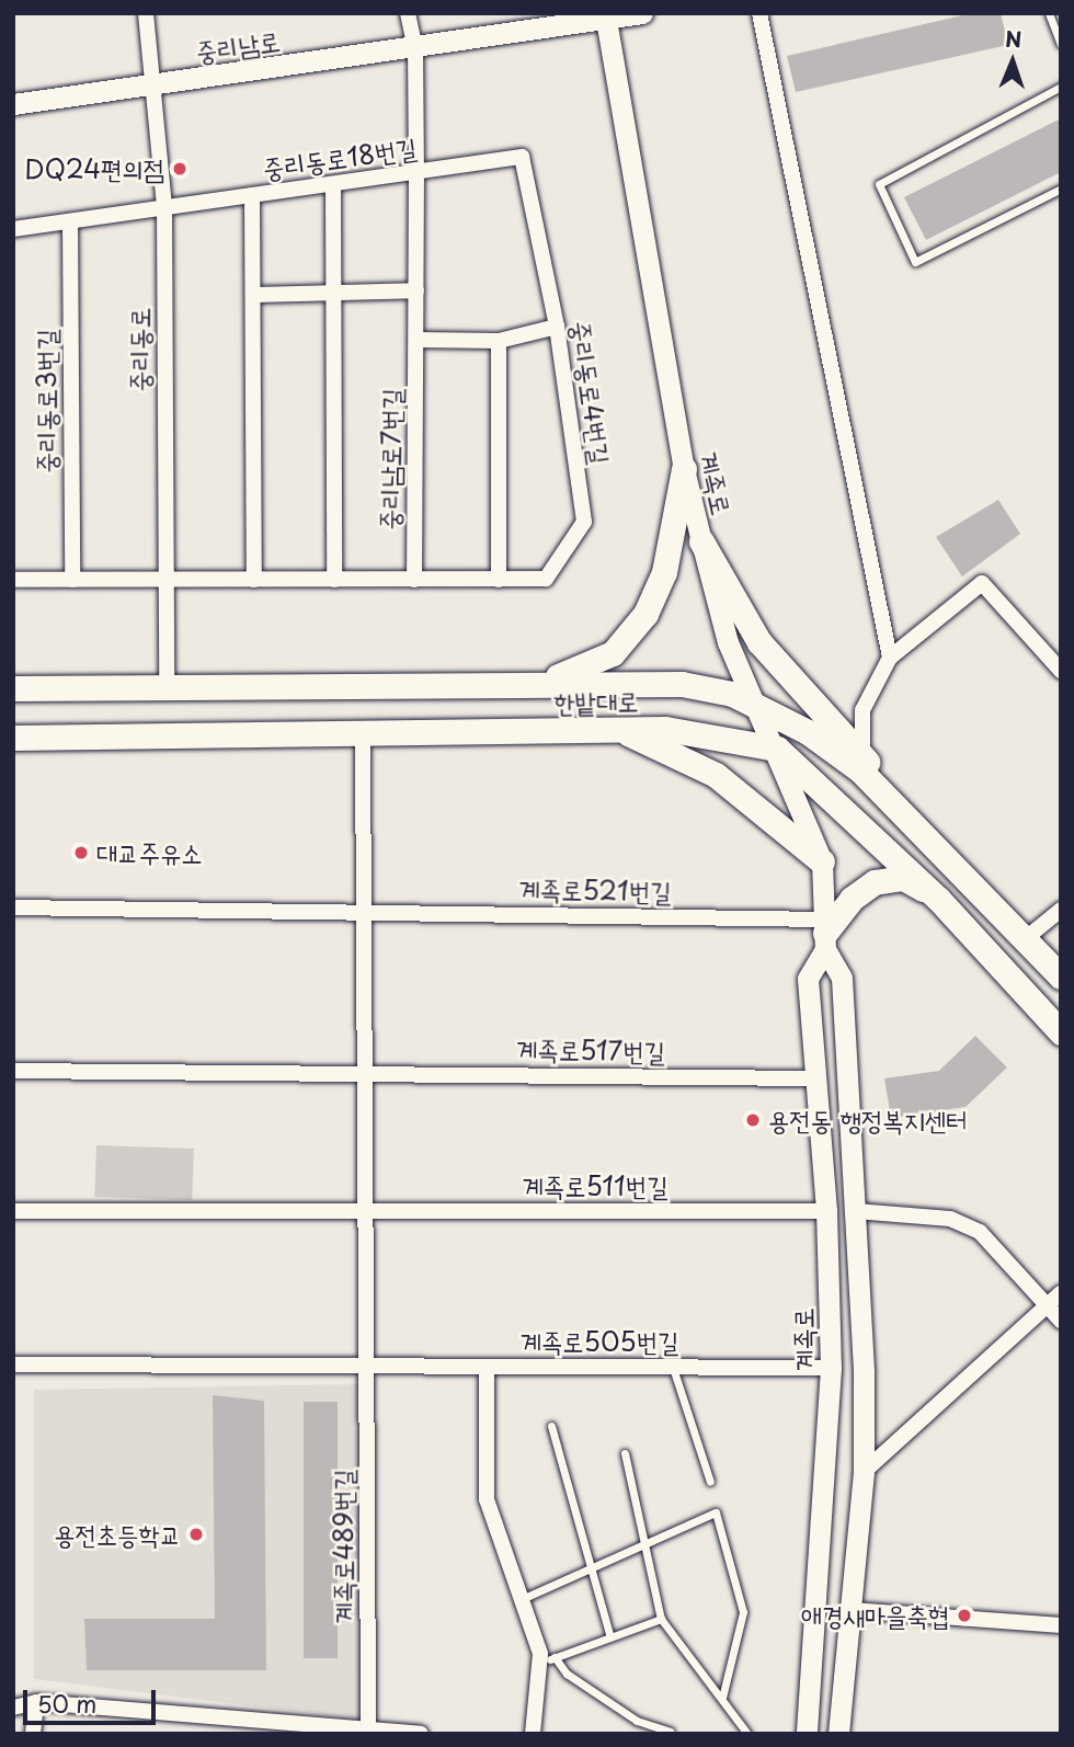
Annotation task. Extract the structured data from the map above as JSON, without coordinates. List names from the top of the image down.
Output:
{
  "streets": {
    "main road": ["중리남로", "계족로", "한밭대로"],
    "street": [
      "중리동로18번길",
      "중리동로",
      "중리동로4번길",
      "중리동로3번길",
      "중리남로7번길",
      "계족로521번길",
      "계족로517번길",
      "계족로511번길",
      "계족로505번길",
      "계족로489번길"
    ]
  },
  "crossings": [
    ["중리남로", "중리동로"],
    ["중리남로", "중리남로7번길"],
    ["중리남로", "계족로"],
    ["중리동로18번길", "중리동로"],
    ["중리동로18번길", "중리동로4번길"],
    ["중리동로18번길", "중리동로3번길"],
    ["중리동로18번길", "중리남로7번길"],
    ["중리동로", "중리동로4번길"],
    ["중리동로", "한밭대로"],
    ["중리동로4번길", "중리남로7번길"],
    ["계족로", "한밭대로"],
    ["계족로", "계족로521번길"],
    ["계족로", "계족로517번길"],
    ["계족로", "계족로511번길"],
    ["계족로", "계족로505번길"],
    ["계족로505번길", "계족로489번길"]
  ],
  "places": [
    "DQ24편의점",
    "대교주유소",
    "용전동 행정복지센터",
    "용전초등학교",
    "애경새마을축협"
  ],
  "scale_bar": "50 m",
  "north": "top"
}
